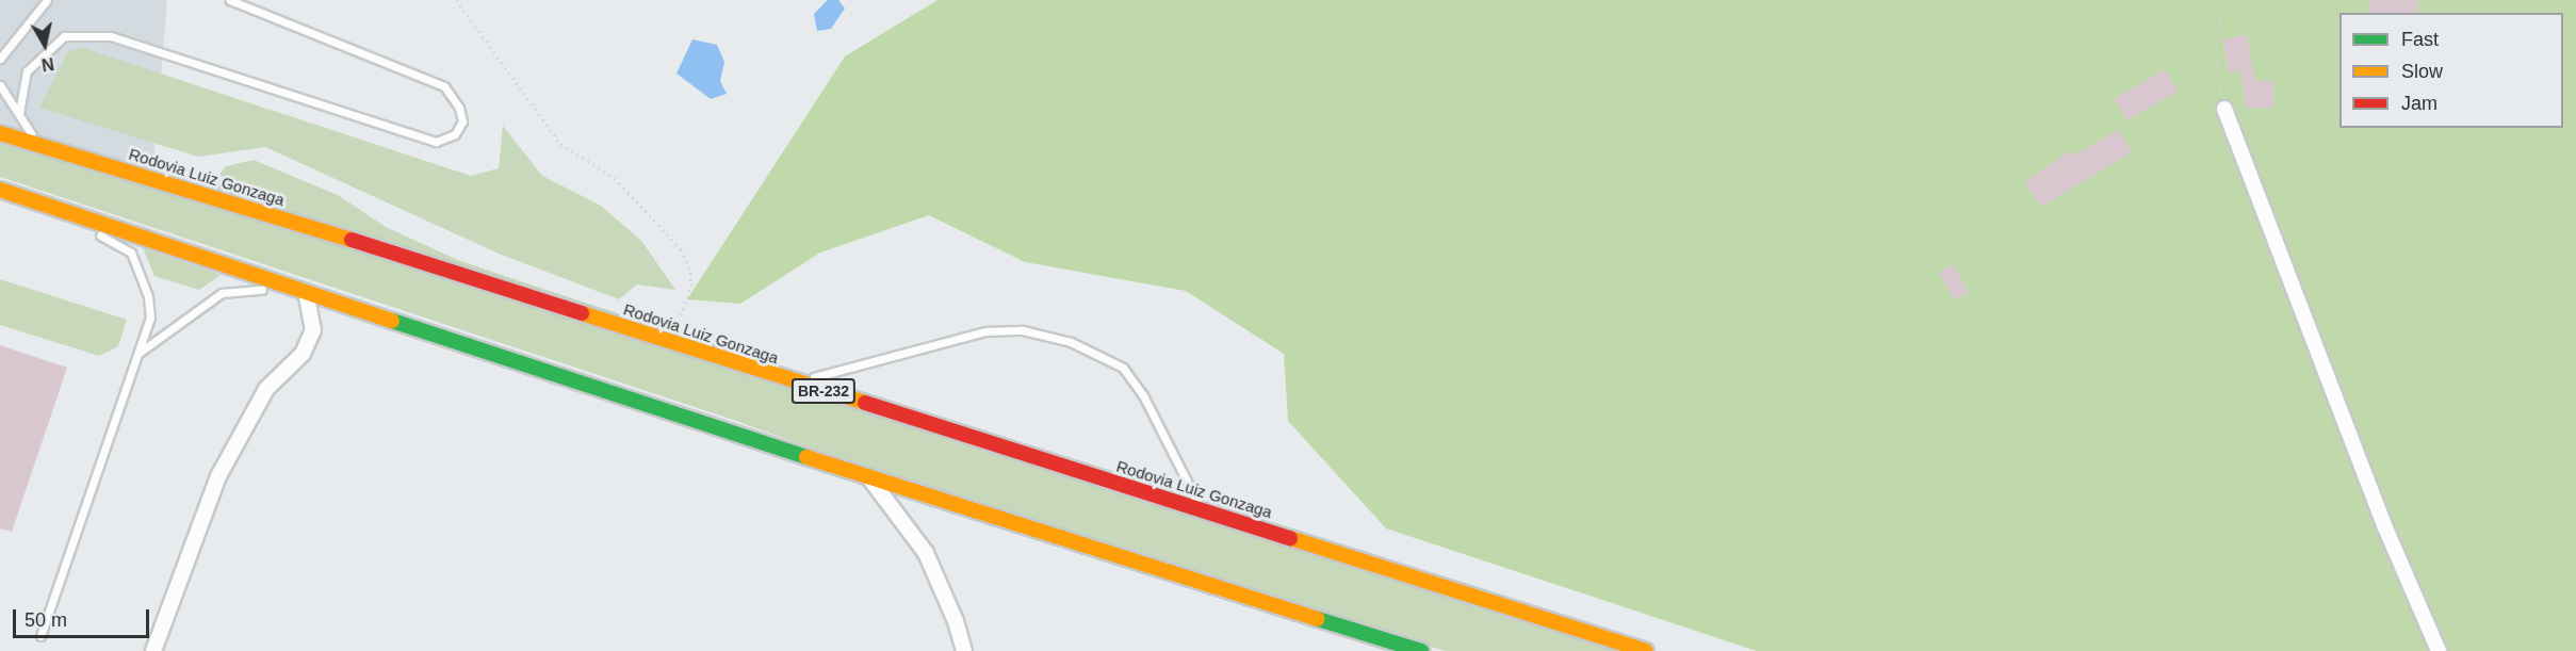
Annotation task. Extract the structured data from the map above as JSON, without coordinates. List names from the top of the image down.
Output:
{
  "streets": {
    "highway": ["Rodovia Luiz Gonzaga", "BR-232"]
  },
  "legend": ["Fast", "Slow", "Jam"],
  "scale_bar": "50 m",
  "north": "bottom"
}
